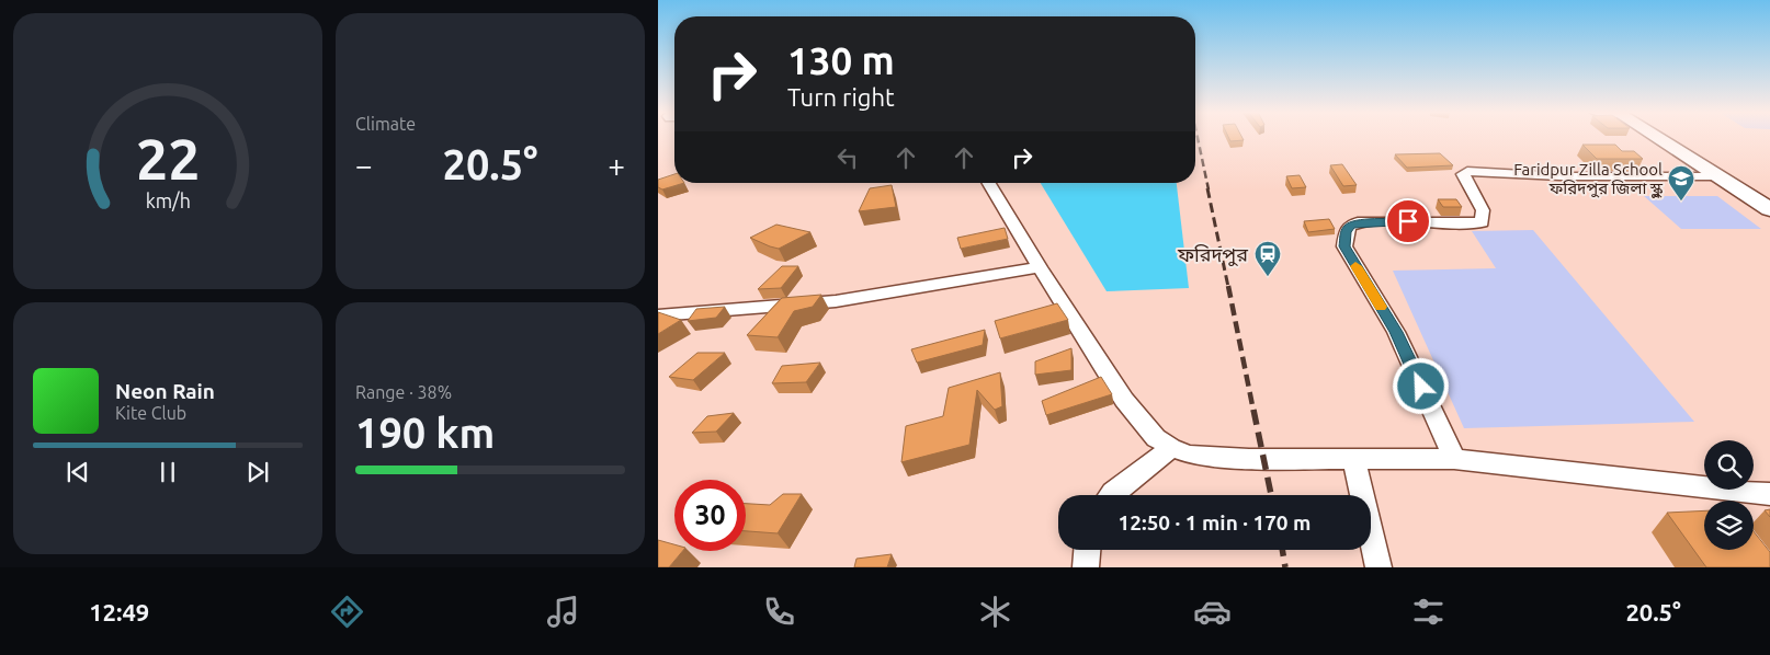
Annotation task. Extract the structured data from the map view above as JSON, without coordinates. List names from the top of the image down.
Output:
{
  "places": {
    "school or university": ["Faridpur Zilla School ফরিদপুর জিলা স্কুল"],
    "station": ["ফরিদপুর"]
  },
  "page": {
    "tile": [
      "Climate",
      ["Range · 38%", "190 km"]
    ],
    "turn": ["130 m", "Turn right"],
    "heat": ["−", "20.5°", "+"],
    "song": ["Neon Rain", "Kite Club"],
    "limit": "30",
    "trip": "12:50 · 1 min · 170 m",
    "tabs": ["12:49", "20.5°"],
    "gauge": ["22", "km/h"]
  }
}
